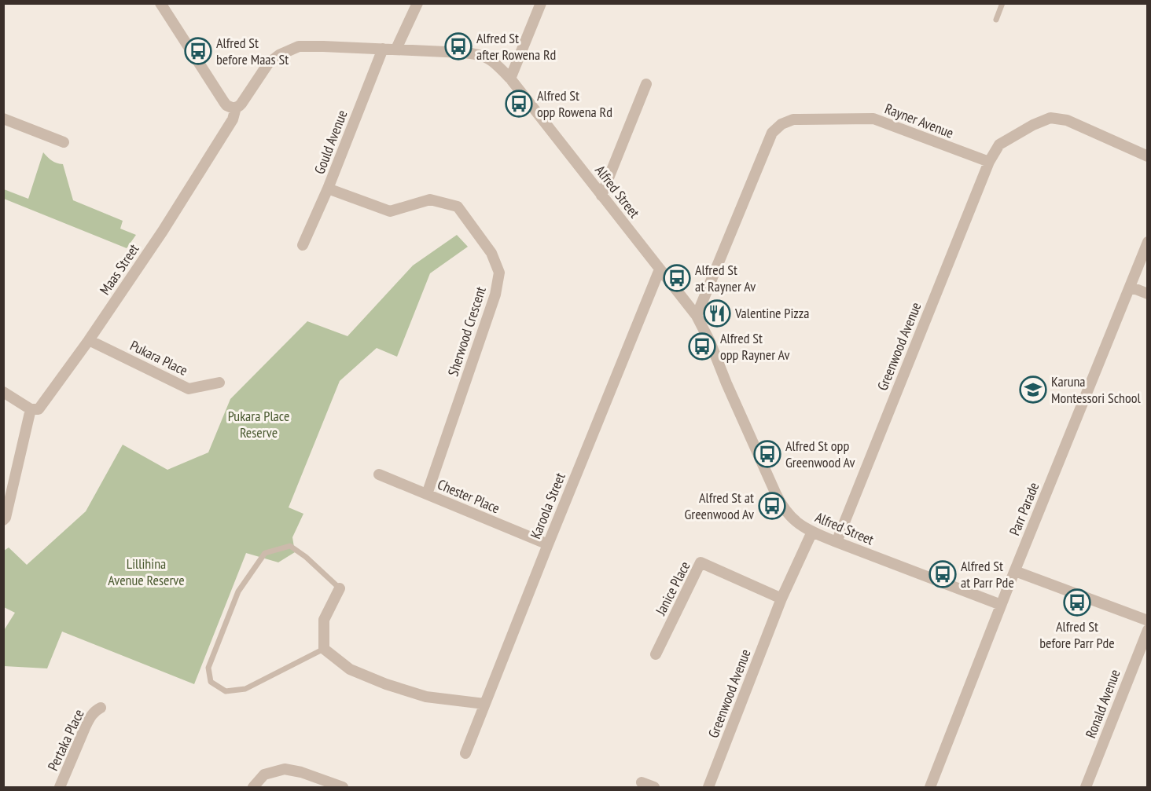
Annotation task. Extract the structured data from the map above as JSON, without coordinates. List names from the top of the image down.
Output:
{
  "streets": {
    "street": [
      "Rayner Avenue",
      "Gould Avenue",
      "Alfred Street",
      "Maas Street",
      "Sherwood Crescent",
      "Greenwood Avenue",
      "Pukara Place",
      "Chester Place",
      "Karoola Street",
      "Parr Parade",
      "Janice Place",
      "Ronald Avenue",
      "Pertaka Place"
    ]
  },
  "crossings": [
    ["Rayner Avenue", "Alfred Street"],
    ["Rayner Avenue", "Greenwood Avenue"],
    ["Gould Avenue", "Alfred Street"],
    ["Gould Avenue", "Sherwood Crescent"],
    ["Alfred Street", "Maas Street"],
    ["Alfred Street", "Greenwood Avenue"],
    ["Alfred Street", "Karoola Street"],
    ["Alfred Street", "Parr Parade"],
    ["Maas Street", "Pukara Place"],
    ["Sherwood Crescent", "Chester Place"],
    ["Greenwood Avenue", "Janice Place"],
    ["Chester Place", "Karoola Street"]
  ],
  "parks": ["Pukara Place Reserve", "Lillihina Avenue Reserve"],
  "places": {
    "bus stop": [
      "Alfred St after Rowena Rd",
      "Alfred St before Maas St",
      "Alfred St opp Rowena Rd",
      "Alfred St at Rayner Av",
      "Alfred St opp Rayner Av",
      "Alfred St opp Greenwood Av",
      "Alfred St at Greenwood Av",
      "Alfred St at Parr Pde",
      "Alfred St before Parr Pde"
    ],
    "restaurant": ["Valentine Pizza"],
    "school or university": ["Karuna Montessori School"]
  }
}
